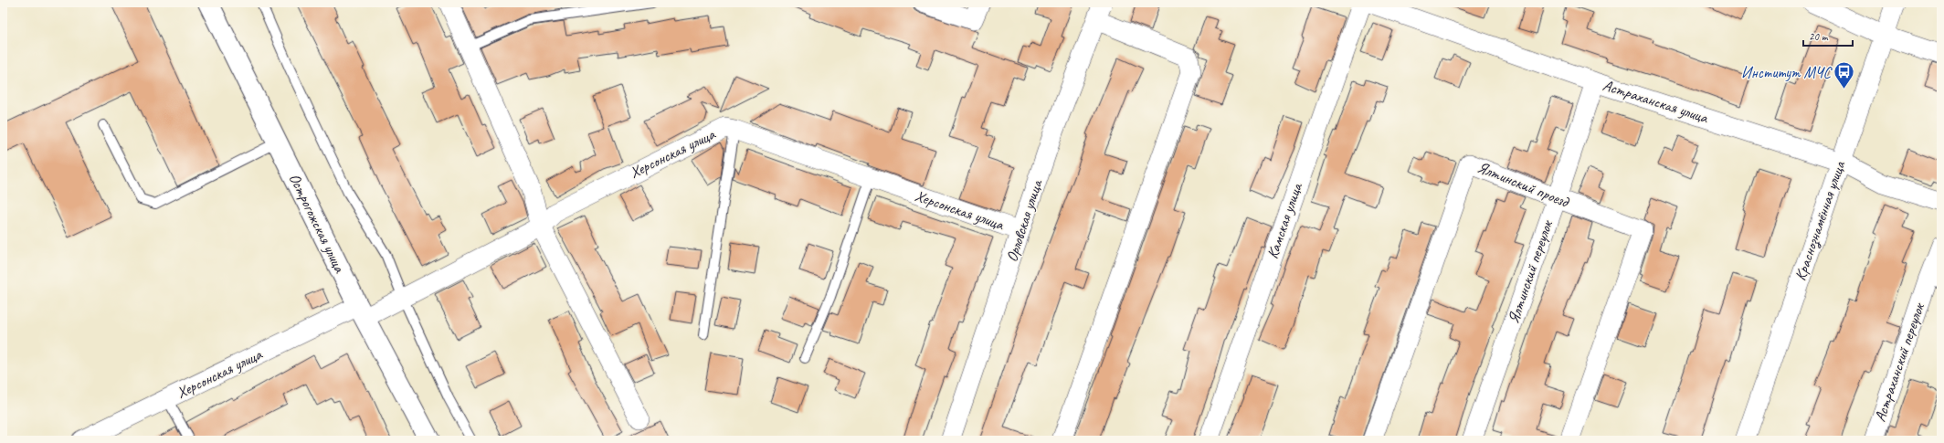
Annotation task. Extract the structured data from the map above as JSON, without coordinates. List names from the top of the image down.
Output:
{
  "streets": {
    "street": [
      "Астраханская улица",
      "Херсонская улица",
      "Ялтинский проезд",
      "Орловская улица",
      "Камская улица",
      "Краснознамённая улица",
      "Острогожская улица",
      "Ялтинский переулок",
      "Астраханский переулок"
    ]
  },
  "crossings": [
    ["Астраханская улица", "Краснознамённая улица"],
    ["Астраханская улица", "Ялтинский переулок"],
    ["Херсонская улица", "Орловская улица"],
    ["Херсонская улица", "Острогожская улица"],
    ["Ялтинский проезд", "Ялтинский переулок"]
  ],
  "places": {
    "bus stop": ["Институт МЧС"]
  },
  "scale_bar": "20 m"
}
